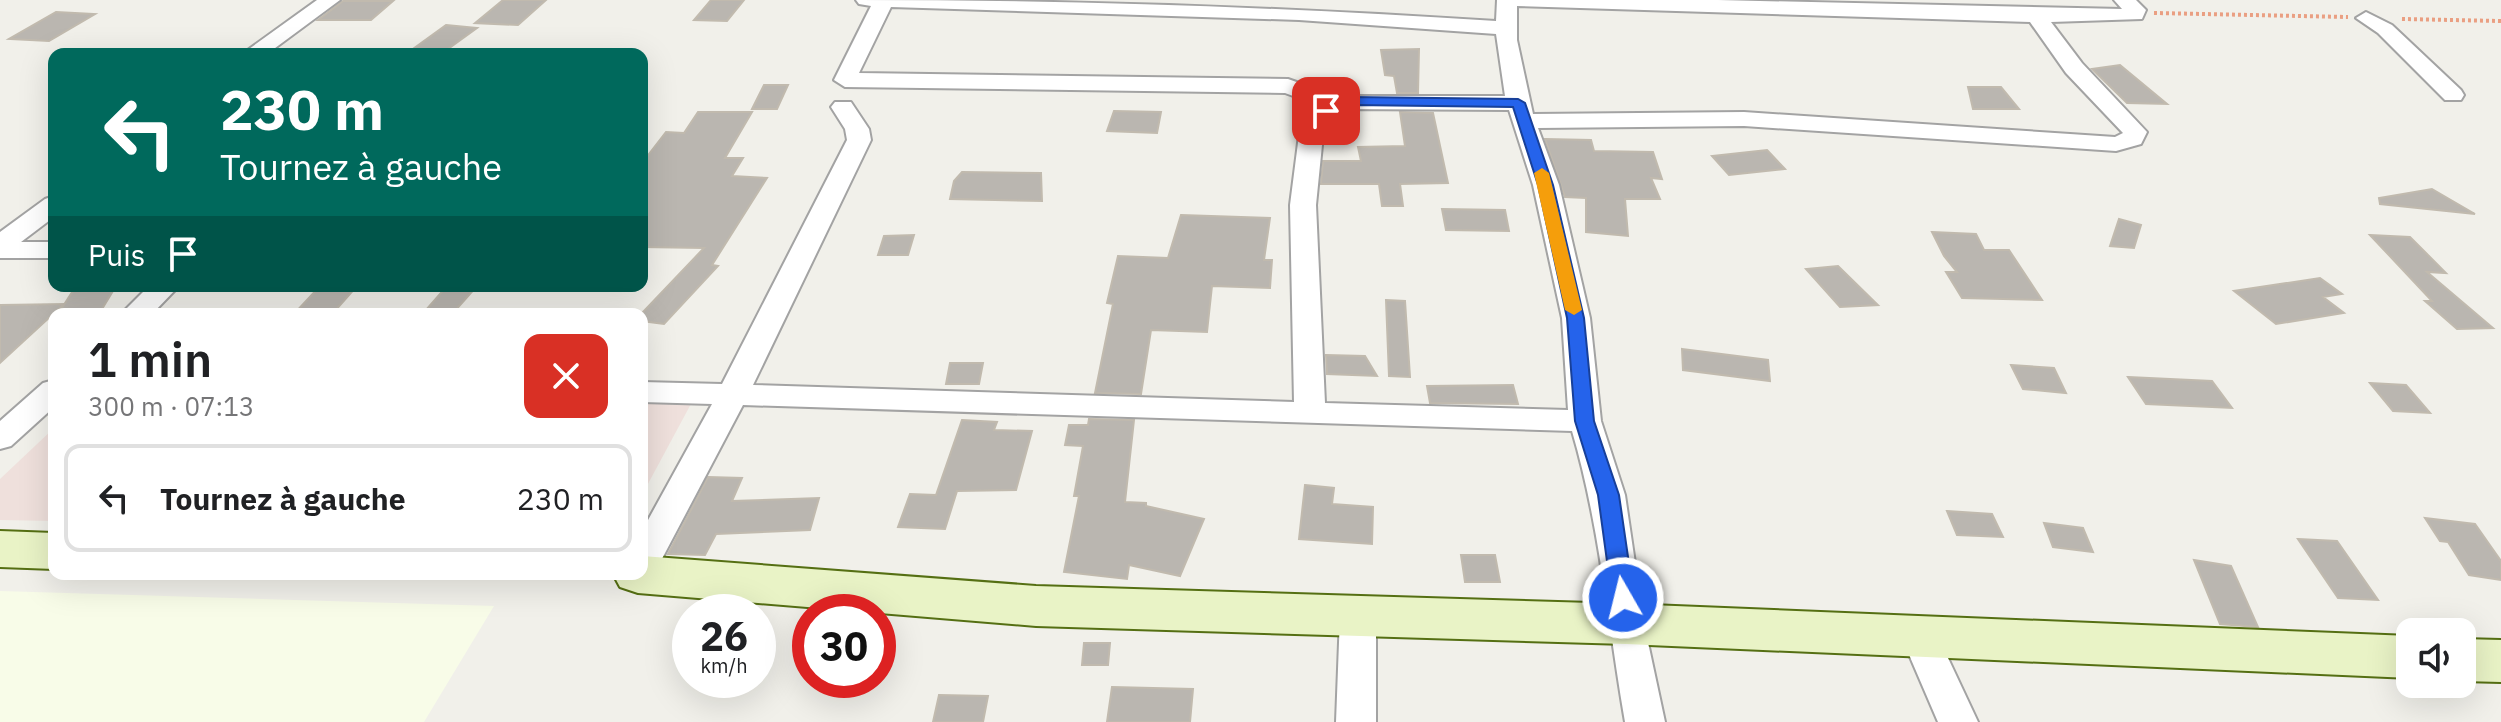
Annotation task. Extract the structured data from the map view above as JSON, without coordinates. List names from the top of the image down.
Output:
{
  "page": {
    "turn": ["230 m", "Tournez à gauche"],
    "then": "Puis",
    "heading": ["1 min", "300 m · 07:13"],
    "list": [
      {
        "name": "Tournez à gauche",
        "value": "230 m"
      }
    ],
    "speed": "26 km/h",
    "limit": "30"
  }
}
